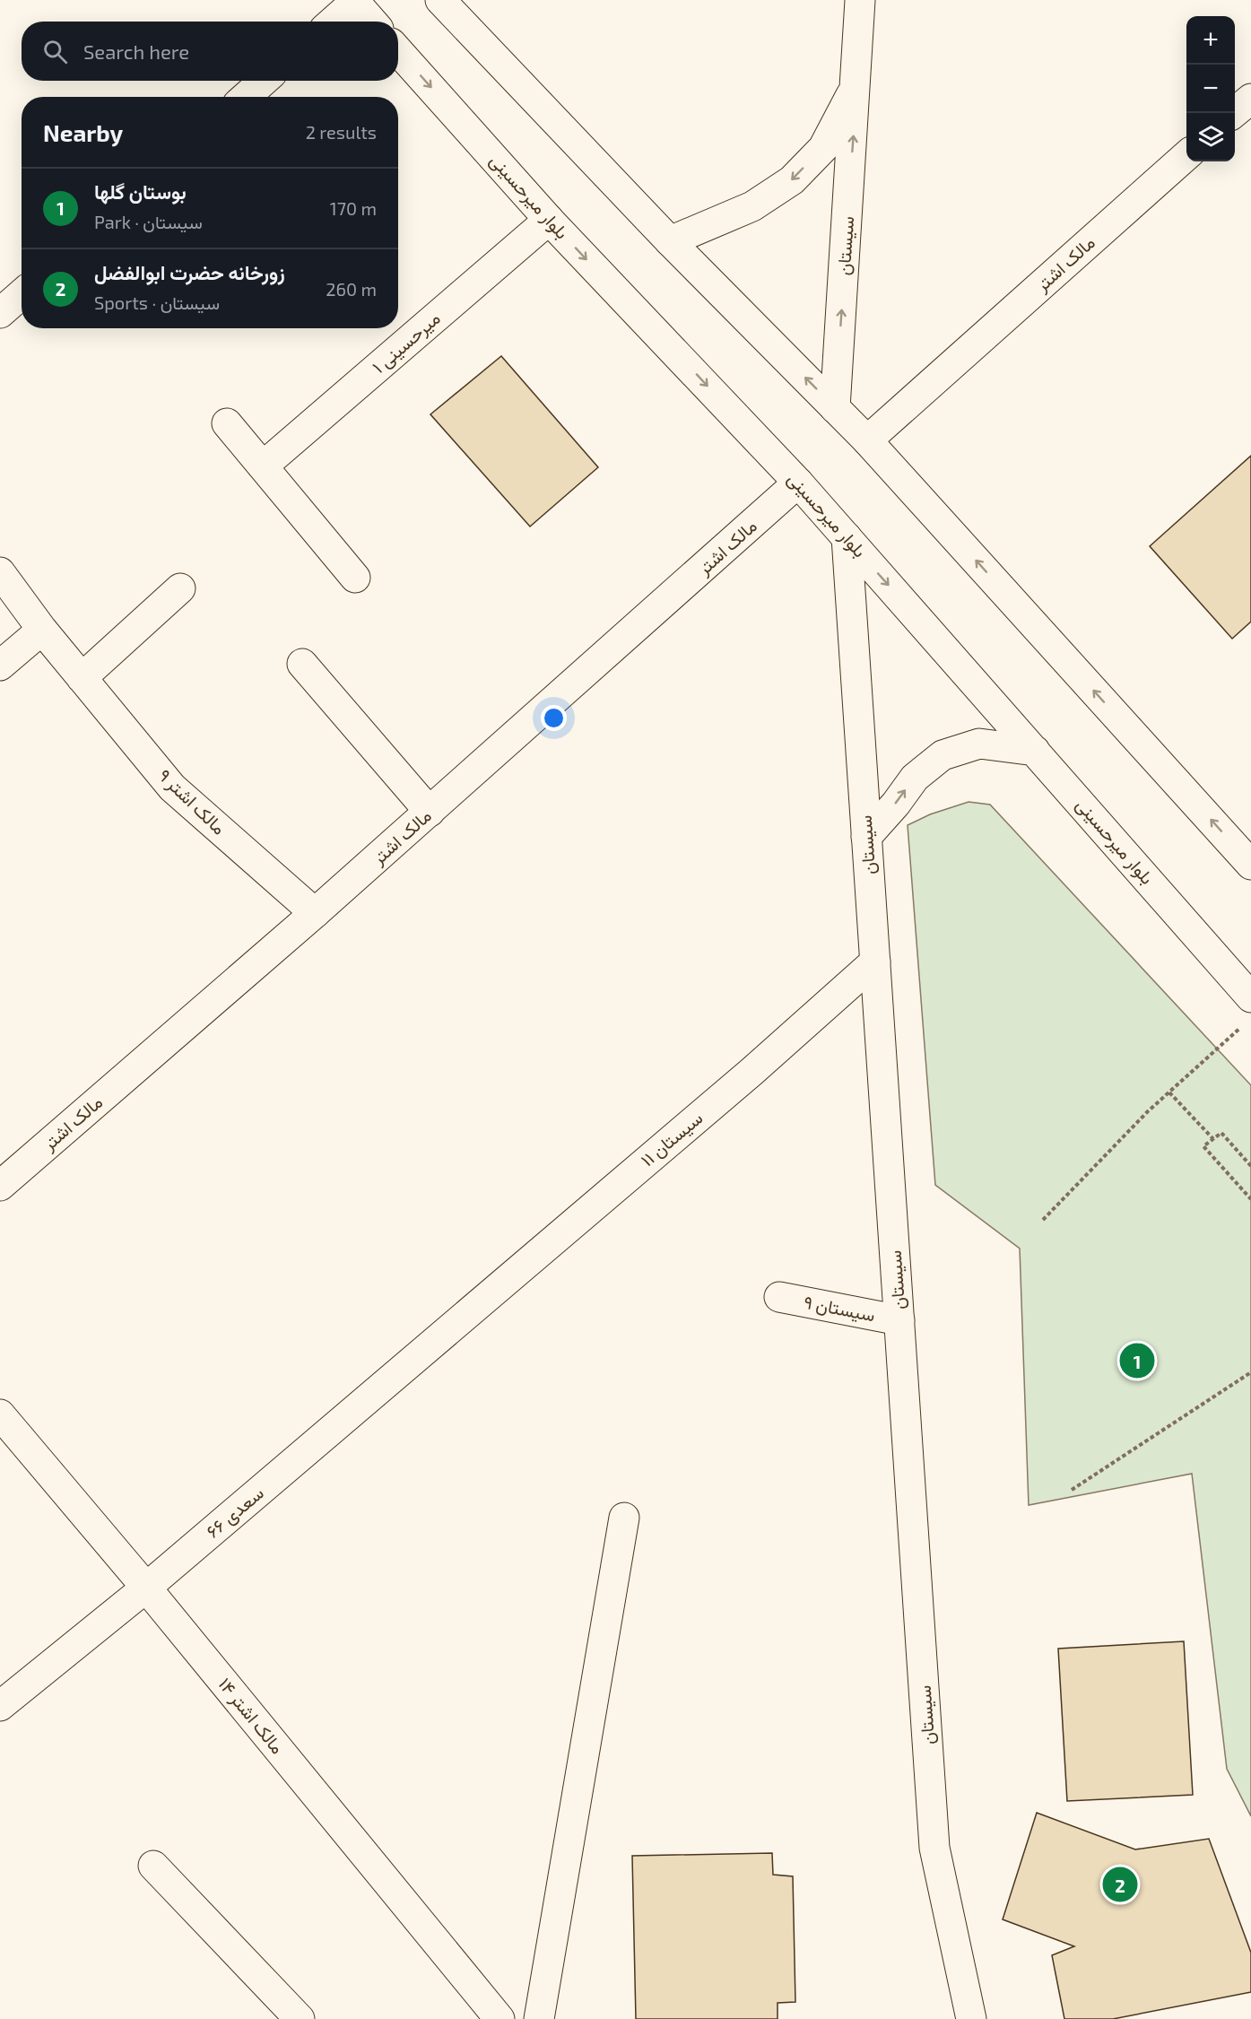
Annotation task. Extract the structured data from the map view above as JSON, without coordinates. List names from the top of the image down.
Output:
{
  "streets": {
    "street": [
      "بلوار میرحسینی",
      "سیستان",
      "مالک اشتر",
      "میرحسینی ۱",
      "مالک اشتر ۹",
      "سیستان ۱۱",
      "سیستان ۹",
      "سعدی ۶۶",
      "مالک اشتر ۱۴"
    ]
  },
  "crossings": [
    ["بلوار میرحسینی", "سیستان"],
    ["بلوار میرحسینی", "مالک اشتر"],
    ["بلوار میرحسینی", "میرحسینی ۱"],
    ["سیستان", "سیستان ۱۱"],
    ["سیستان", "سیستان ۹"],
    ["مالک اشتر", "مالک اشتر ۹"],
    ["سیستان ۱۱", "سعدی ۶۶"],
    ["سعدی ۶۶", "مالک اشتر ۱۴"]
  ],
  "page": {
    "map_buttons": ["+", "−"],
    "search": "Search here",
    "heading": ["Nearby", "2 results"],
    "list": [
      {
        "mark": "1",
        "name": "بوستان گلها",
        "note": "Park · سیستان",
        "value": "170 m"
      },
      {
        "mark": "2",
        "name": "زورخانه حضرت ابوالفضل",
        "note": "Sports · سیستان",
        "value": "260 m"
      }
    ],
    "pins": ["1", "2"]
  }
}
